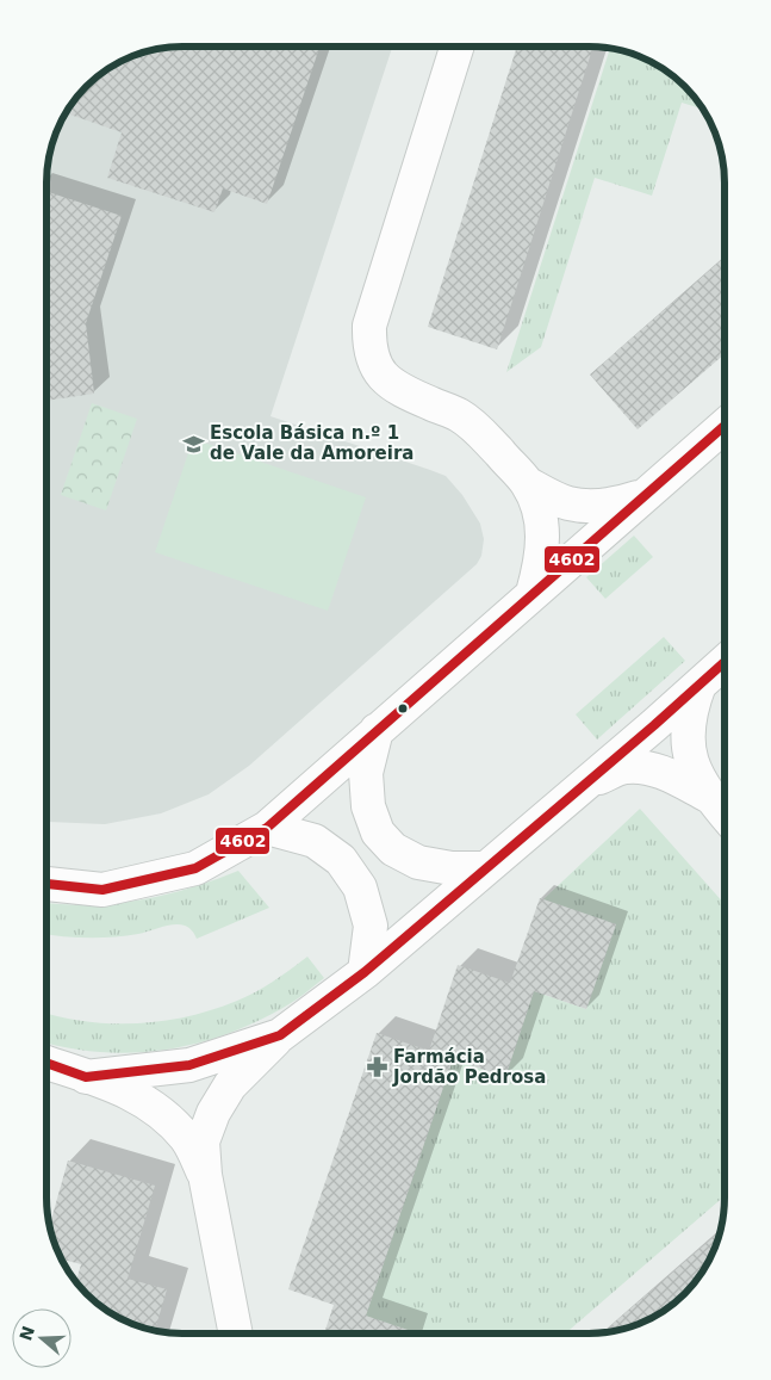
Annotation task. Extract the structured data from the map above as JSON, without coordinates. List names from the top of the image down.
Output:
{
  "places": {
    "school or university": ["Escola Básica n.º 1 de Vale da Amoreira"],
    "pharmacy": ["Farmácia Jordão Pedrosa"]
  },
  "lines": ["transit line 4602"],
  "north": "left"
}
